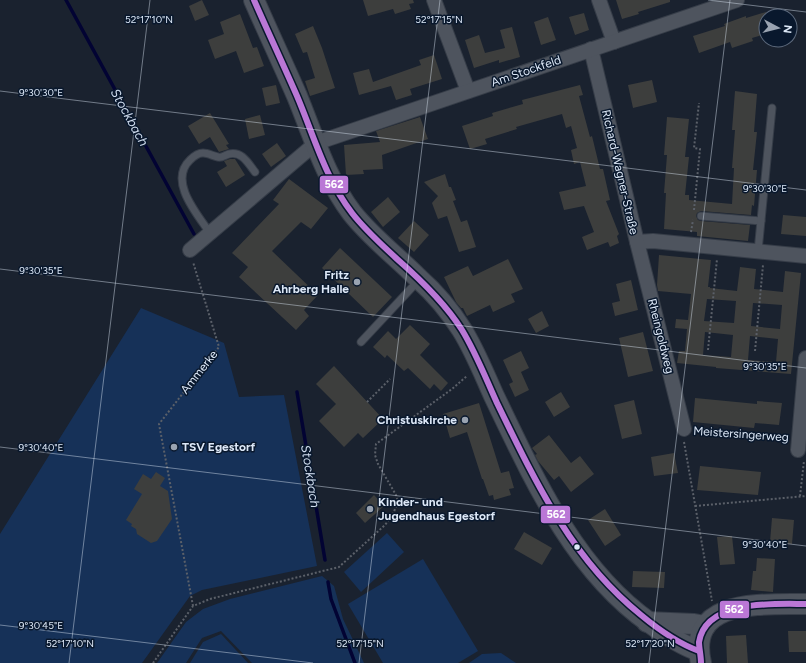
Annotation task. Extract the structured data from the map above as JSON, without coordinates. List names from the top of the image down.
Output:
{
  "streets": {
    "street": [
      "Am Stockfeld",
      "Richard-Wagner-Straße",
      "Rheingoldweg",
      "Meistersingerweg"
    ],
    "path": ["Ammerke"]
  },
  "crossings": [
    ["Am Stockfeld", "Richard-Wagner-Straße"],
    ["Richard-Wagner-Straße", "Rheingoldweg"],
    ["Rheingoldweg", "Meistersingerweg"]
  ],
  "water": ["Stockbach"],
  "places": [
    "Fritz Ahrberg Halle",
    "Christuskirche",
    "TSV Egestorf",
    "Kinder- und Jugendhaus Egestorf"
  ],
  "lines": ["transit line 562"],
  "north": "right",
  "coordinates": [
    "52°17'10\"N",
    "52°17'15\"N",
    "9°30'30\"E",
    "9°30'35\"E",
    "9°30'40\"E",
    "9°30'45\"E",
    "52°17'20\"N"
  ]
}
